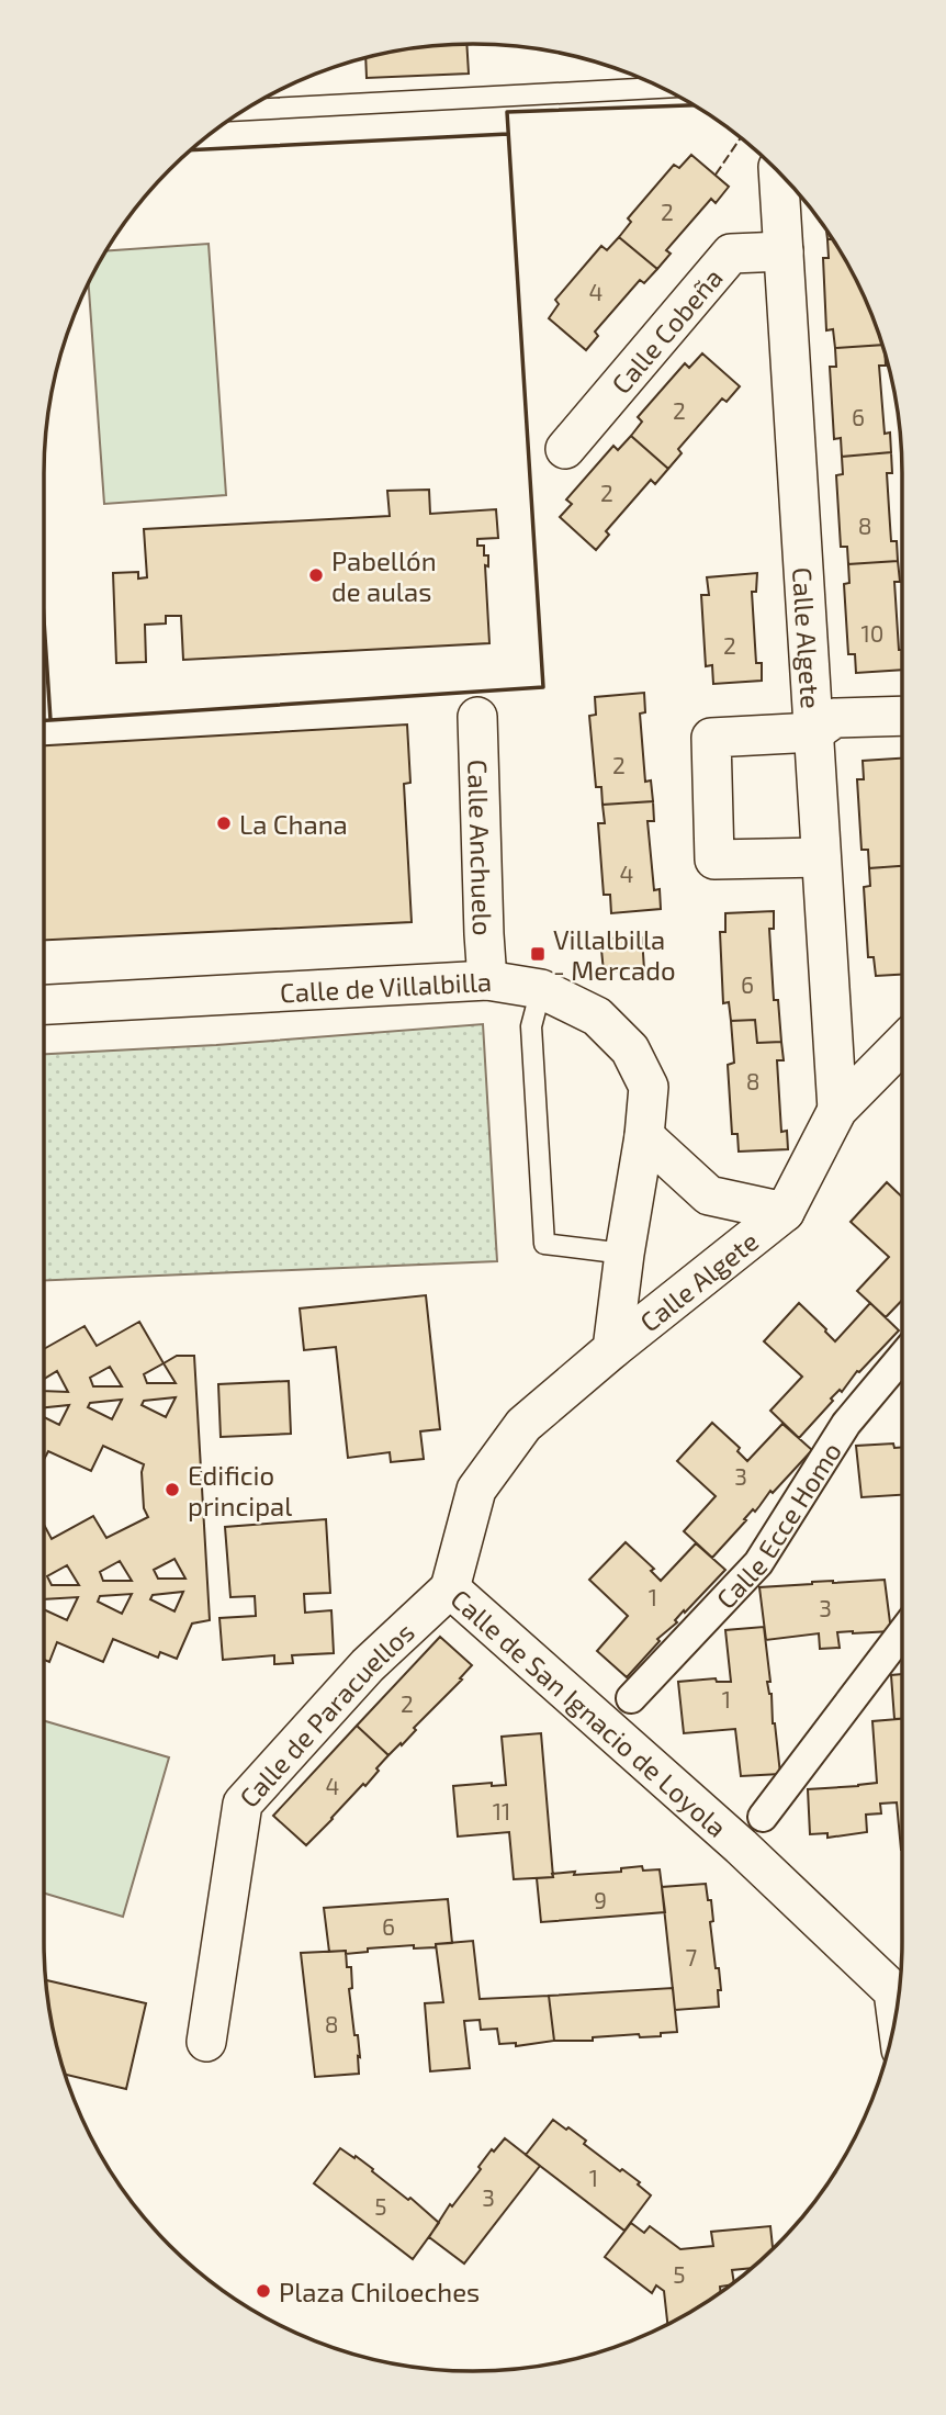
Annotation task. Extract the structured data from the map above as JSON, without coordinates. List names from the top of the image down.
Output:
{
  "streets": {
    "street": [
      "Calle Cobeña",
      "Calle Algete",
      "Calle Anchuelo",
      "Calle de Villalbilla",
      "Calle Ecce Homo",
      "Calle de San Ignacio de Loyola",
      "Calle de Paracuellos"
    ]
  },
  "crossings": [
    ["Calle Cobeña", "Calle Algete"],
    ["Calle Algete", "Calle de Villalbilla"],
    ["Calle Algete", "Calle de San Ignacio de Loyola"],
    ["Calle Anchuelo", "Calle de Villalbilla"],
    ["Calle de San Ignacio de Loyola", "Calle de Paracuellos"]
  ],
  "places": {
    "other": [
      "Pabellón de aulas",
      "La Chana",
      "Edificio principal",
      "Plaza Chiloeches"
    ],
    "transit": ["Villalbilla - Mercado"]
  },
  "house_numbers": [
    "2",
    "4",
    "2",
    "6",
    "2",
    "8",
    "10",
    "2",
    "2",
    "4",
    "6",
    "8",
    "3",
    "1",
    "3",
    "1",
    "2",
    "4",
    "11",
    "9",
    "6",
    "7",
    "8",
    "1",
    "3",
    "5",
    "5"
  ]
}
